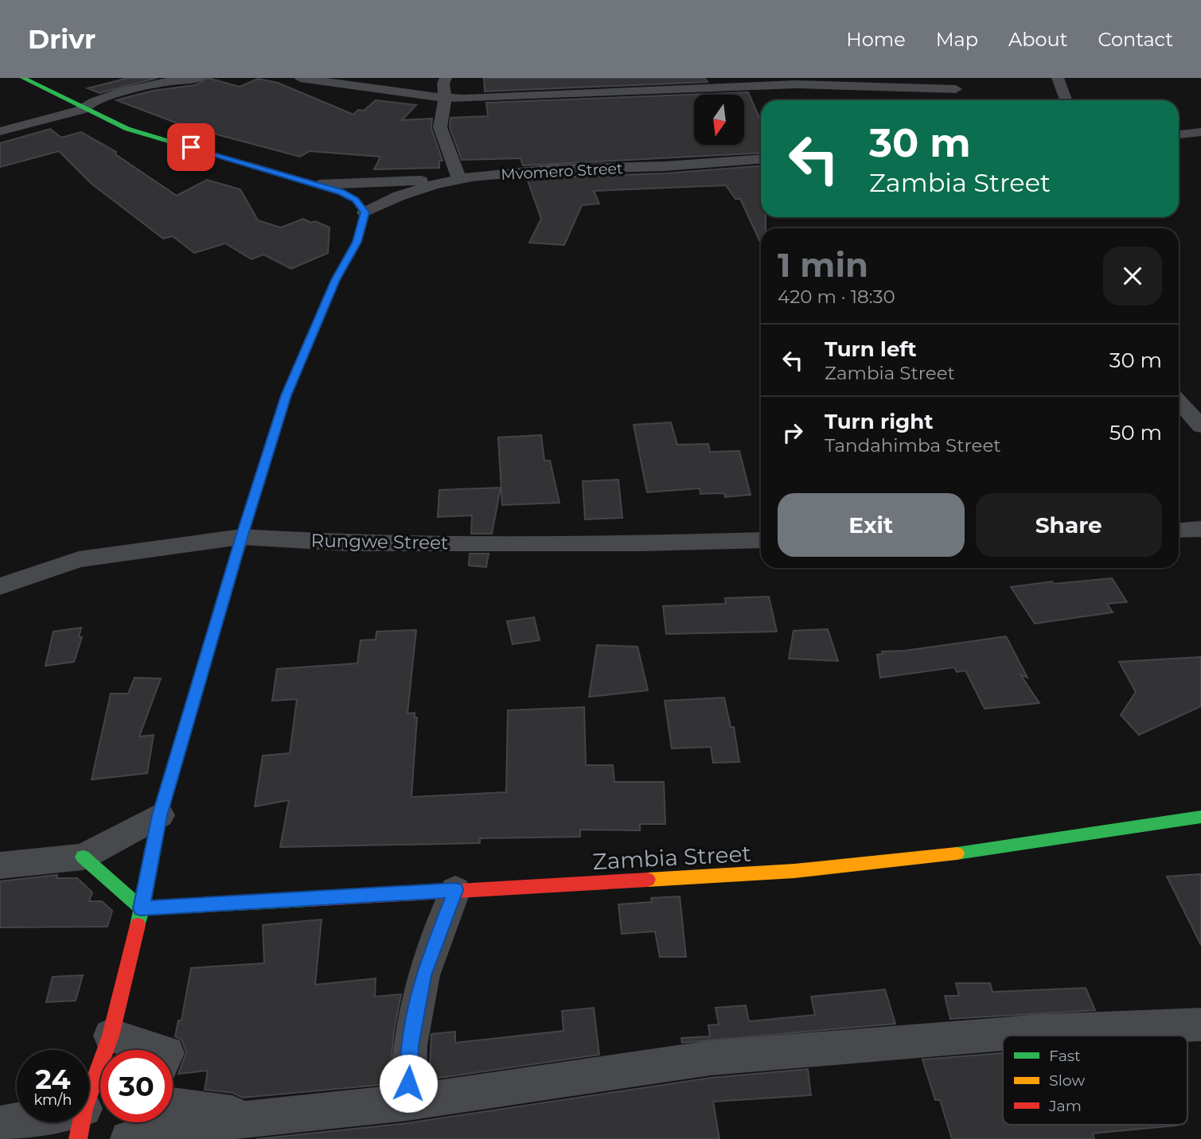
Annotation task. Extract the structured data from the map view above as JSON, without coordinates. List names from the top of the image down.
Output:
{
  "streets": {
    "street": ["Mvomero Street", "Rungwe Street", "Zambia Street"]
  },
  "legend": ["Fast", "Slow", "Jam"],
  "north": "bottom",
  "page": {
    "header": "Drivr",
    "nav": [
      "Home",
      "Map",
      "About",
      "Contact"
    ],
    "turn": ["30 m", "Zambia Street"],
    "heading": ["1 min", "420 m · 18:30"],
    "list": [
      {
        "name": "Turn left",
        "note": "Zambia Street",
        "value": "30 m"
      },
      {
        "name": "Turn right",
        "note": "Tandahimba Street",
        "value": "50 m"
      }
    ],
    "buttons": ["Exit", "Share"],
    "speed": "24 km/h",
    "limit": "30"
  }
}
